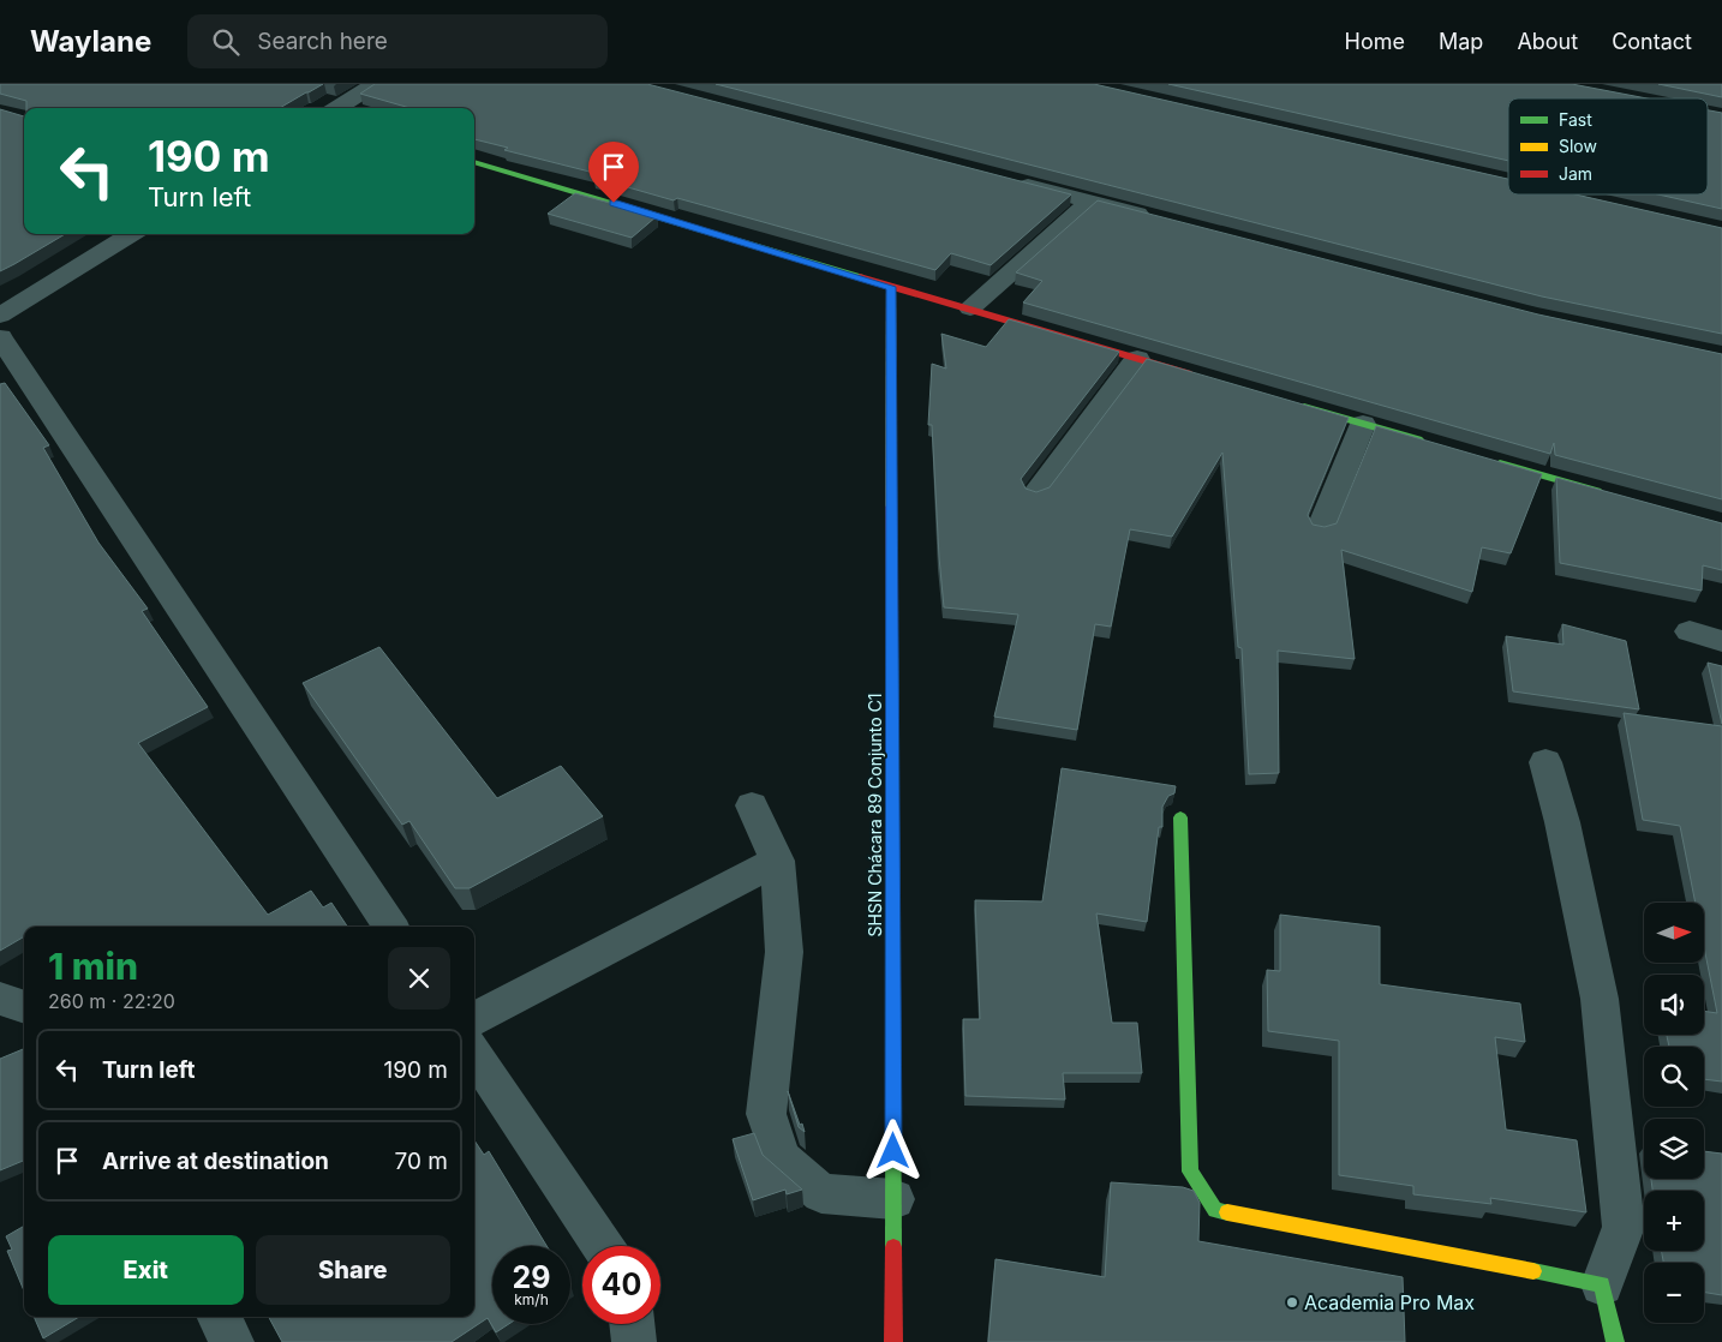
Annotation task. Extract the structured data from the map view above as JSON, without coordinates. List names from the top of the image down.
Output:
{
  "streets": {
    "street": ["SHSN Chácara 89 Conjunto C1"]
  },
  "places": ["Academia Pro Max"],
  "legend": ["Fast", "Slow", "Jam"],
  "north": "right",
  "page": {
    "header": "Waylane",
    "search": "Search here",
    "nav": [
      "Home",
      "Map",
      "About",
      "Contact"
    ],
    "turn": ["190 m", "Turn left"],
    "map_buttons": ["+", "−"],
    "heading": ["1 min", "260 m · 22:20"],
    "list": [
      {
        "name": "Turn left",
        "value": "190 m"
      },
      {
        "name": "Arrive at destination",
        "value": "70 m"
      }
    ],
    "buttons": ["Exit", "Share"],
    "speed": "29 km/h",
    "limit": "40"
  }
}
